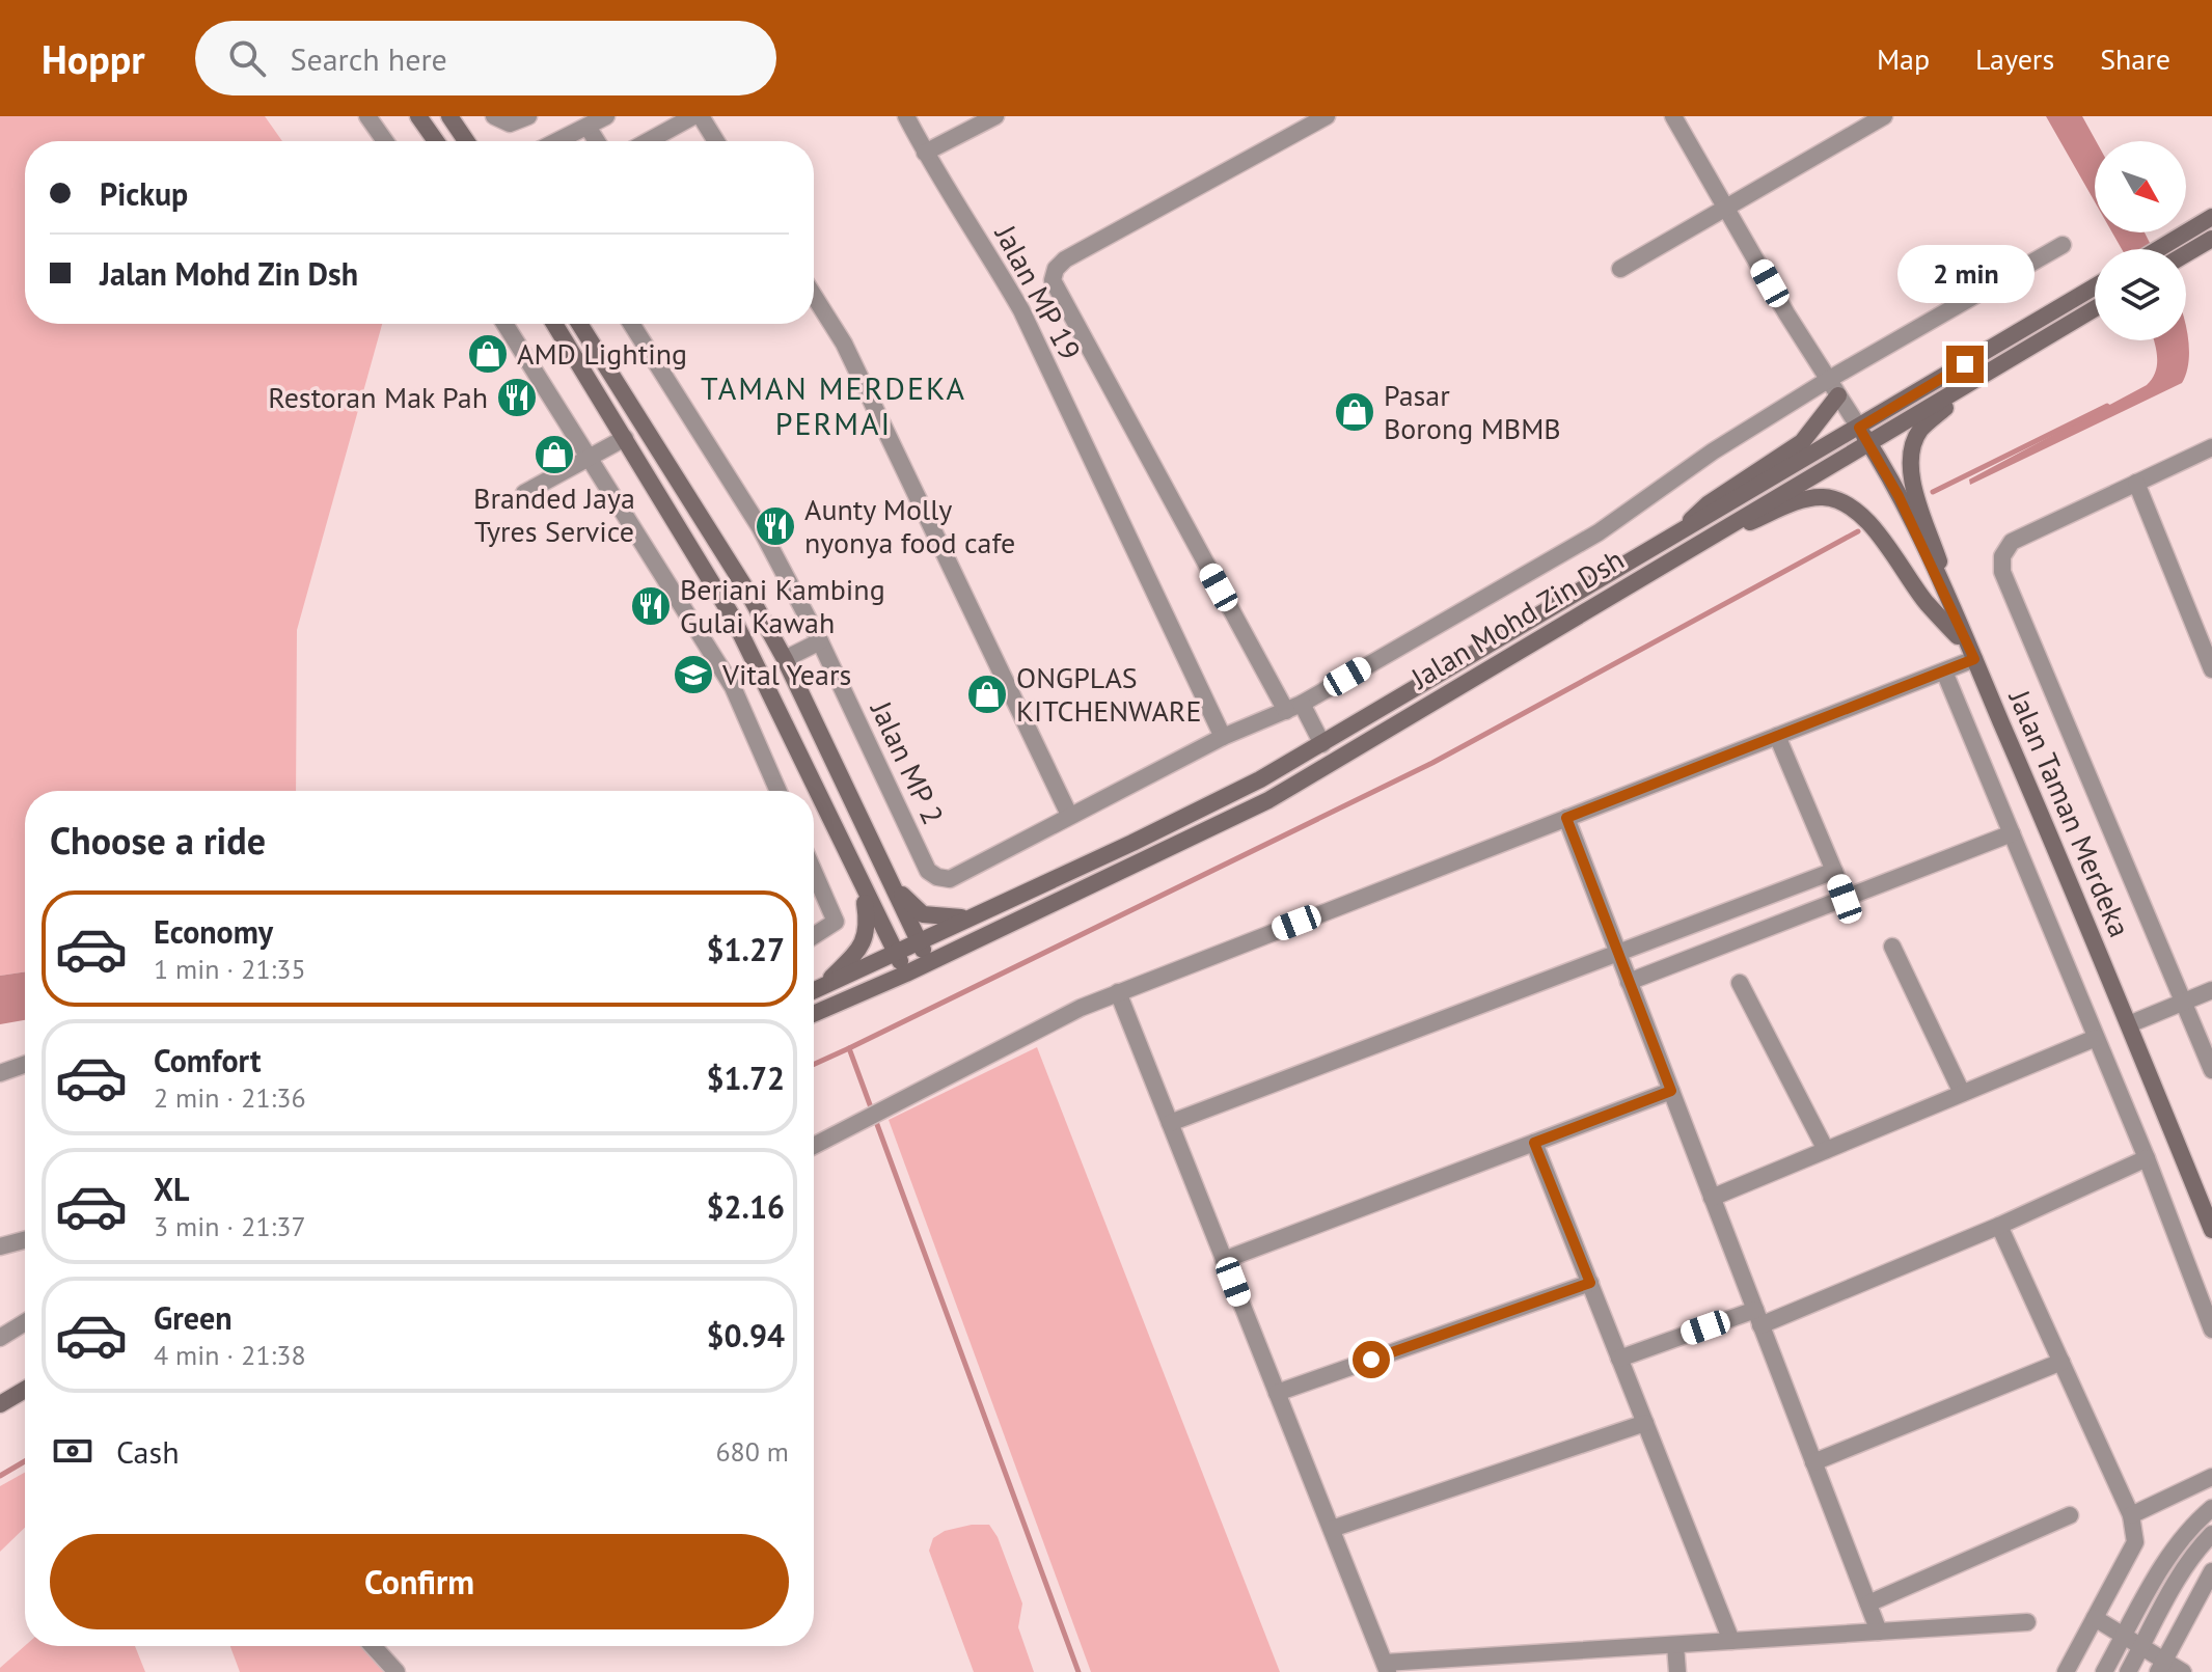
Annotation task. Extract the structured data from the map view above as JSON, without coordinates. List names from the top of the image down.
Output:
{
  "streets": {
    "main road": ["Jalan Mohd Zin Dsh", "Jalan Taman Merdeka"],
    "street": ["Jalan MP 19", "Jalan MP 2"]
  },
  "crossings": [
    ["Jalan Mohd Zin Dsh", "Jalan Taman Merdeka"]
  ],
  "districts": ["TAMAN MERDEKA PERMAI"],
  "places": {
    "shop": [
      "AMD Lighting",
      "Pasar Borong MBMB",
      "Branded Jaya Tyres Service",
      "ONGPLAS KITCHENWARE"
    ],
    "restaurant": ["Restoran Mak Pah", "Aunty Molly nyonya food cafe", "Beriani Kambing Gulai Kawah"],
    "school or university": ["Vital Years"]
  },
  "north": "bottom right",
  "page": {
    "header": "Hoppr",
    "search": "Search here",
    "nav": ["Map", "Layers", "Share"],
    "banner": ["Pickup", "Jalan Mohd Zin Dsh"],
    "bubble": "2 min",
    "heading": "Choose a ride",
    "list": [
      {
        "name": "Economy",
        "note": "1 min · 21:35",
        "value": "$1.27"
      },
      {
        "name": "Comfort",
        "note": "2 min · 21:36",
        "value": "$1.72"
      },
      {
        "name": "XL",
        "note": "3 min · 21:37",
        "value": "$2.16"
      },
      {
        "name": "Green",
        "note": "4 min · 21:38",
        "value": "$0.94"
      }
    ],
    "pay": ["Cash", "680 m"],
    "buttons": "Confirm"
  }
}
